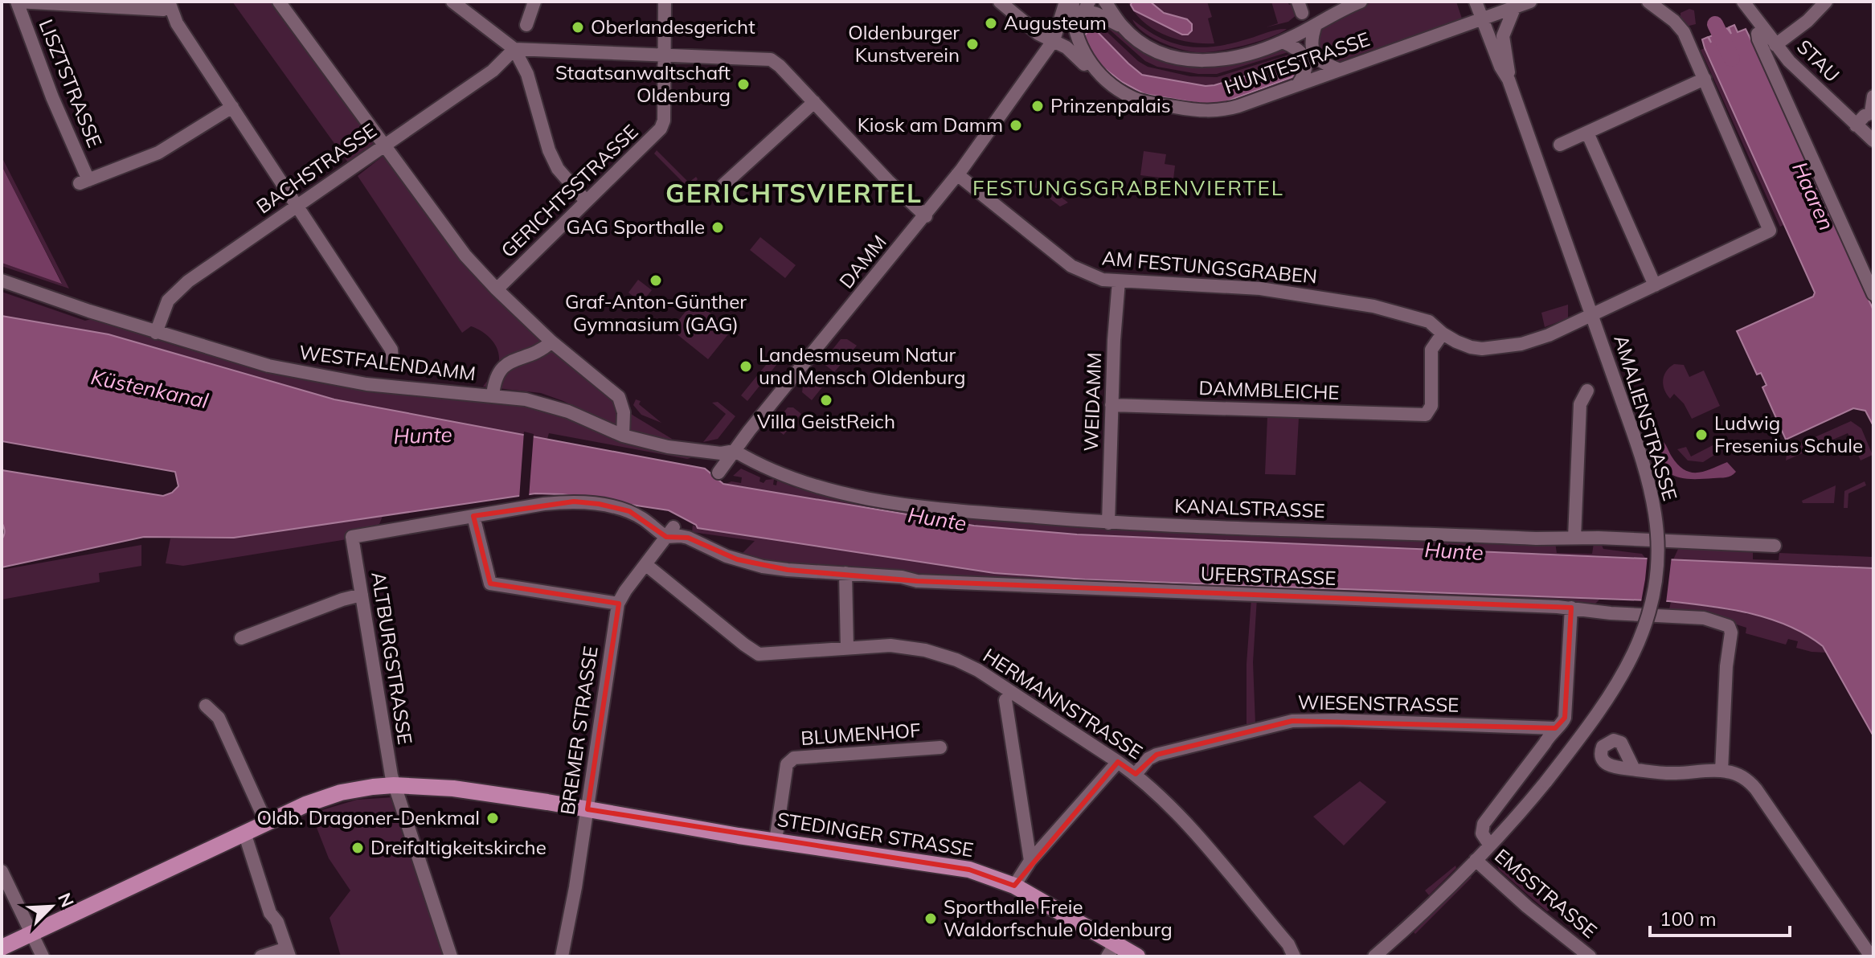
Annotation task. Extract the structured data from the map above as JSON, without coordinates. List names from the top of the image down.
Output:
{
  "streets": {
    "main road": ["STEDINGER STRASSE"],
    "street": [
      "STAU",
      "HUNTESTRASSE",
      "LISZTSTRASSE",
      "BACHSTRASSE",
      "GERICHTSSTRASSE",
      "DAMM",
      "AM FESTUNGSGRABEN",
      "WESTFALENDAMM",
      "DAMMBLEICHE",
      "WEIDAMM",
      "AMALIENSTRASSE",
      "KANALSTRASSE",
      "UFERSTRASSE",
      "ALTBURGSTRASSE",
      "HERMANNSTRASSE",
      "WIESENSTRASSE",
      "BREMER STRASSE",
      "BLUMENHOF",
      "EMSSTRASSE"
    ]
  },
  "crossings": [
    ["HUNTESTRASSE", "AMALIENSTRASSE"],
    ["BACHSTRASSE", "WESTFALENDAMM"],
    ["DAMM", "AM FESTUNGSGRABEN"],
    ["DAMM", "WESTFALENDAMM"],
    ["DAMM", "KANALSTRASSE"],
    ["AM FESTUNGSGRABEN", "DAMMBLEICHE"],
    ["AM FESTUNGSGRABEN", "WEIDAMM"],
    ["AM FESTUNGSGRABEN", "AMALIENSTRASSE"],
    ["WESTFALENDAMM", "KANALSTRASSE"],
    ["DAMMBLEICHE", "WEIDAMM"],
    ["WEIDAMM", "KANALSTRASSE"],
    ["AMALIENSTRASSE", "EMSSTRASSE"],
    ["UFERSTRASSE", "BREMER STRASSE"],
    ["ALTBURGSTRASSE", "STEDINGER STRASSE"],
    ["HERMANNSTRASSE", "WIESENSTRASSE"],
    ["HERMANNSTRASSE", "BREMER STRASSE"],
    ["BREMER STRASSE", "STEDINGER STRASSE"],
    ["BLUMENHOF", "STEDINGER STRASSE"]
  ],
  "districts": ["FESTUNGSGRABENVIERTEL", "GERICHTSVIERTEL"],
  "water": ["Haaren", "Küstenkanal", "Hunte"],
  "places": [
    "Augusteum",
    "Oberlandesgericht",
    "Oldenburger Kunstverein",
    "Staatsanwaltschaft Oldenburg",
    "Prinzenpalais",
    "Kiosk am Damm",
    "GAG Sporthalle",
    "Graf-Anton-Günther Gymnasium (GAG)",
    "Landesmuseum Natur und Mensch Oldenburg",
    "Villa GeistReich",
    "Ludwig Fresenius Schule",
    "Oldb. Dragoner-Denkmal",
    "Dreifaltigkeitskirche",
    "Sporthalle Freie Waldorfschule Oldenburg"
  ],
  "scale_bar": "100 m",
  "north": "top right"
}
